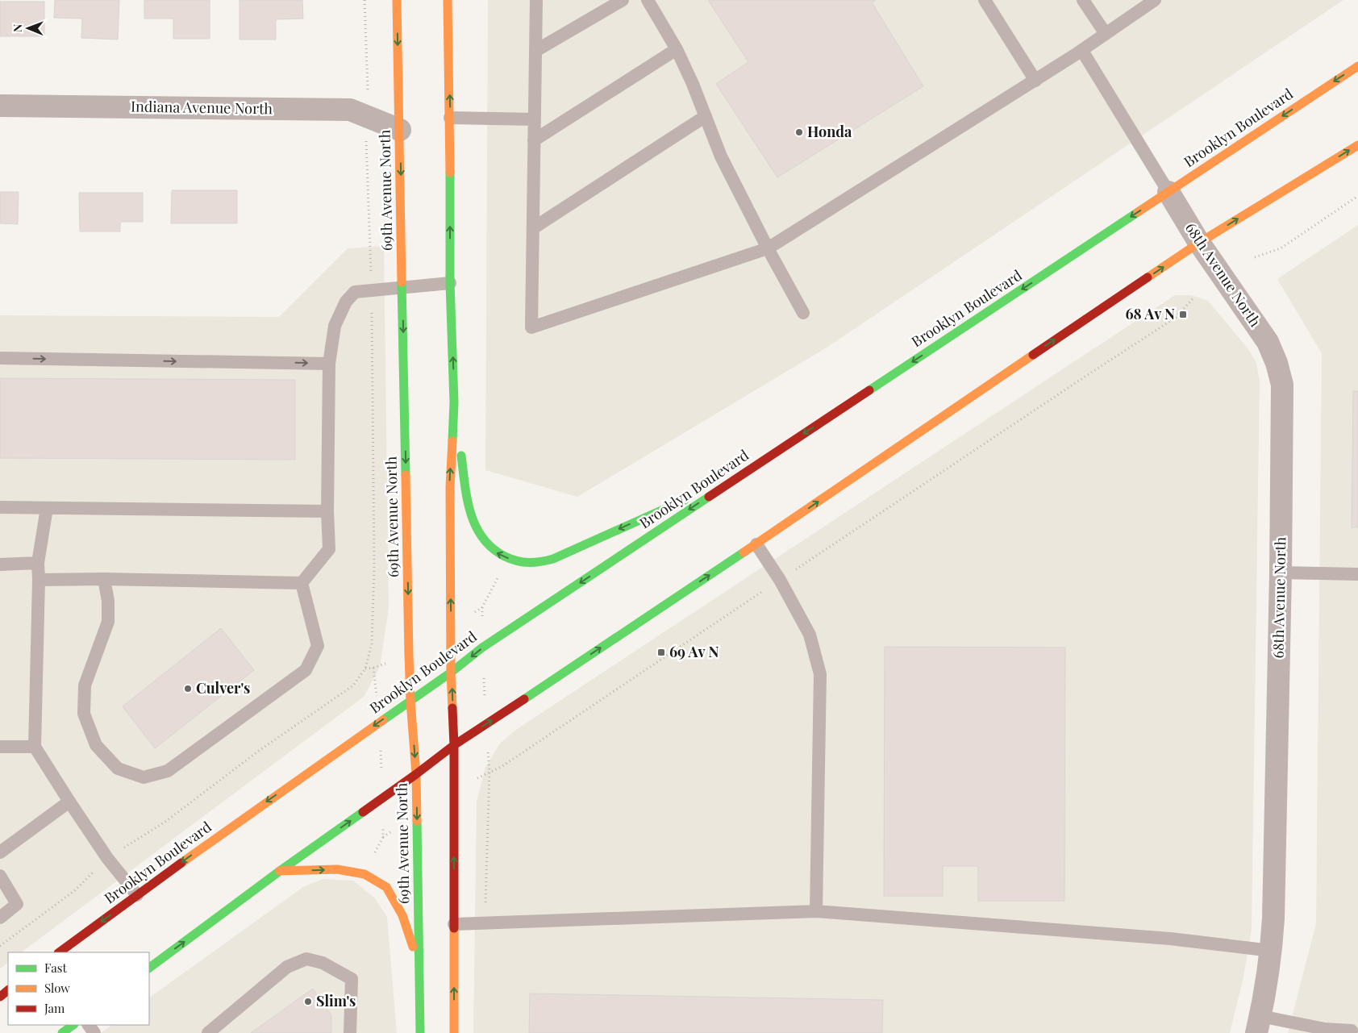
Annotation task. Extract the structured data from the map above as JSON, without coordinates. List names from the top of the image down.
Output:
{
  "streets": {
    "main road": ["Brooklyn Boulevard", "69th Avenue North"],
    "street": ["Indiana Avenue North", "68th Avenue North"]
  },
  "crossings": [
    ["Indiana Avenue North", "69th Avenue North"],
    ["Brooklyn Boulevard", "69th Avenue North"],
    ["Brooklyn Boulevard", "68th Avenue North"]
  ],
  "places": {
    "other": ["Honda", "Culver's", "Slim's"],
    "transit": ["68 Av N", "69 Av N"]
  },
  "legend": ["Fast", "Slow", "Jam"],
  "north": "left"
}
